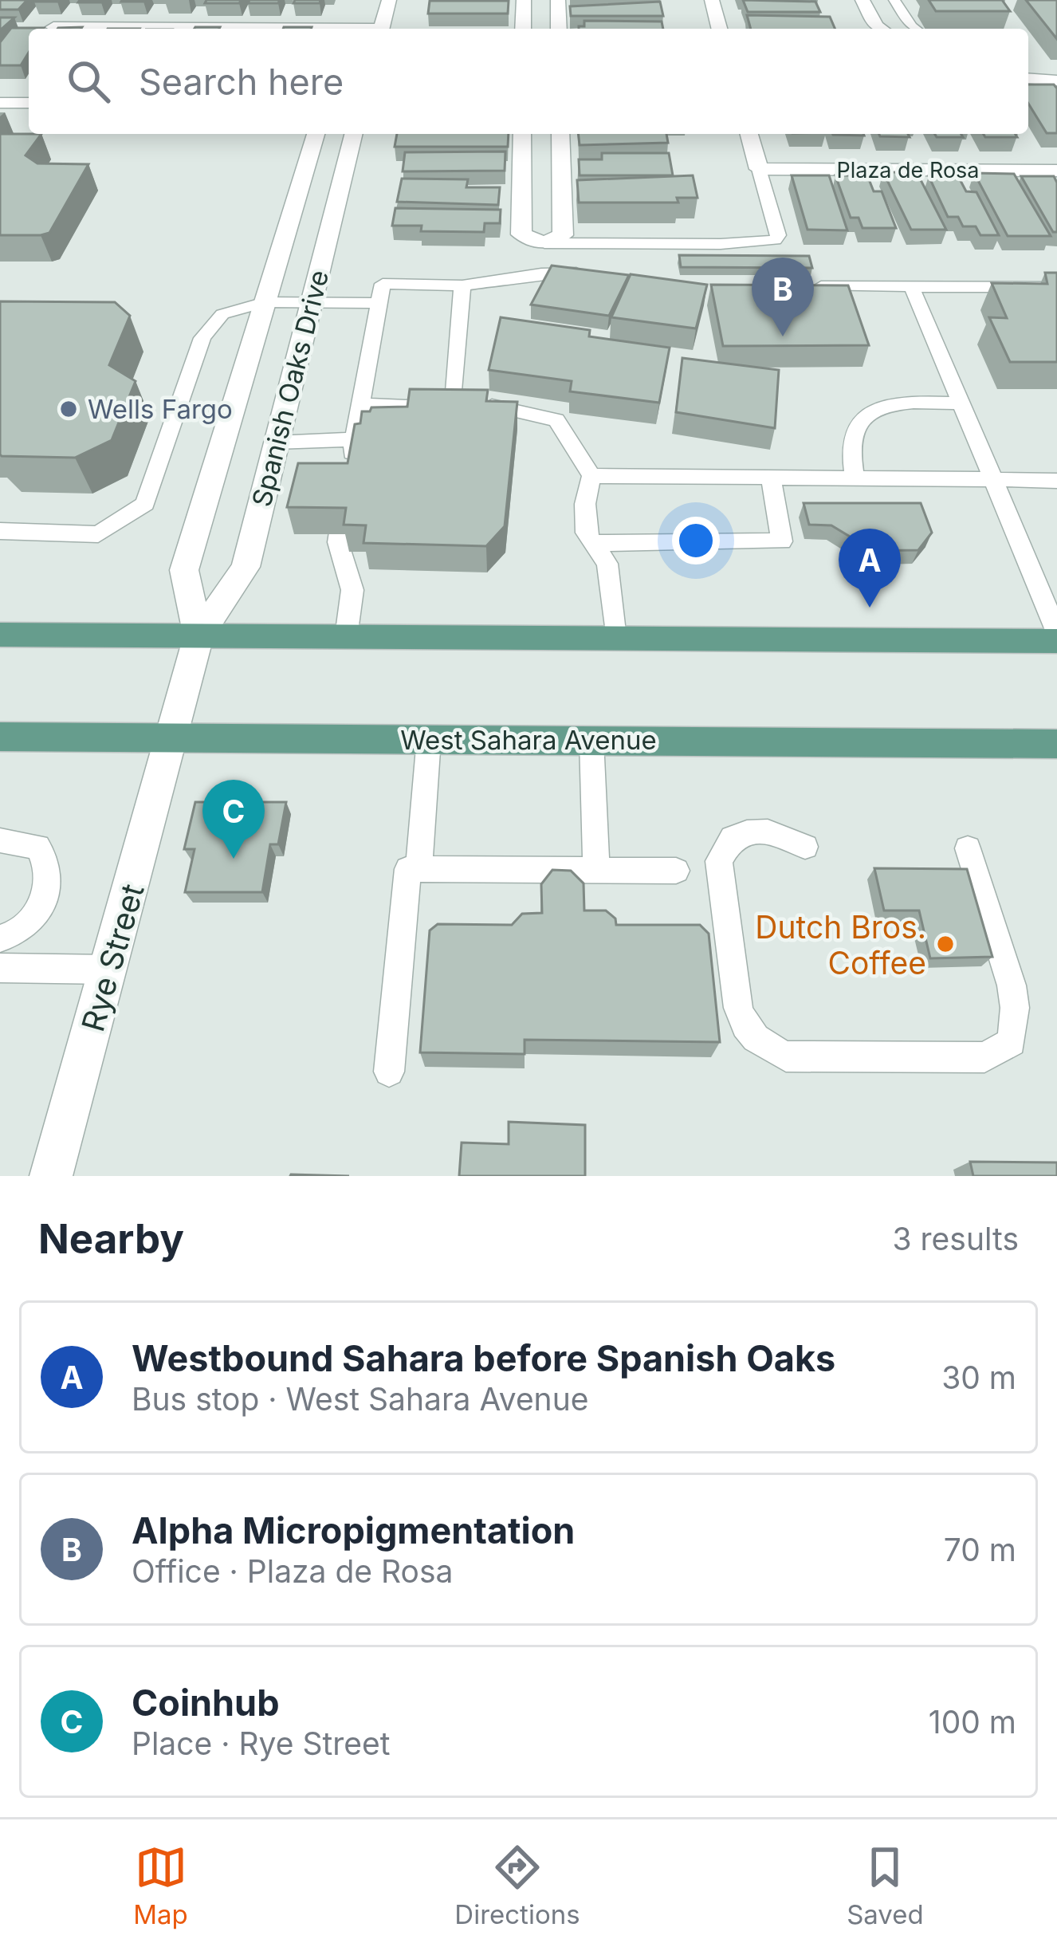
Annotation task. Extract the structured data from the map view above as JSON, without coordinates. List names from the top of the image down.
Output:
{
  "streets": {
    "main road": ["West Sahara Avenue"],
    "street": ["Plaza de Rosa", "Spanish Oaks Drive", "Rye Street"]
  },
  "crossings": [
    ["Spanish Oaks Drive", "West Sahara Avenue"],
    ["Spanish Oaks Drive", "Rye Street"],
    ["West Sahara Avenue", "Rye Street"]
  ],
  "places": ["Wells Fargo", "Dutch Bros. Coffee"],
  "page": {
    "search": "Search here",
    "pins": ["B", "A", "C"],
    "heading": ["Nearby", "3 results"],
    "list": [
      {
        "mark": "A",
        "name": "Westbound Sahara before Spanish Oaks",
        "note": "Bus stop · West Sahara Avenue",
        "value": "30 m"
      },
      {
        "mark": "B",
        "name": "Alpha Micropigmentation",
        "note": "Office · Plaza de Rosa",
        "value": "70 m"
      },
      {
        "mark": "C",
        "name": "Coinhub",
        "note": "Place · Rye Street",
        "value": "100 m"
      }
    ],
    "nav": ["Map", "Directions", "Saved"]
  }
}
